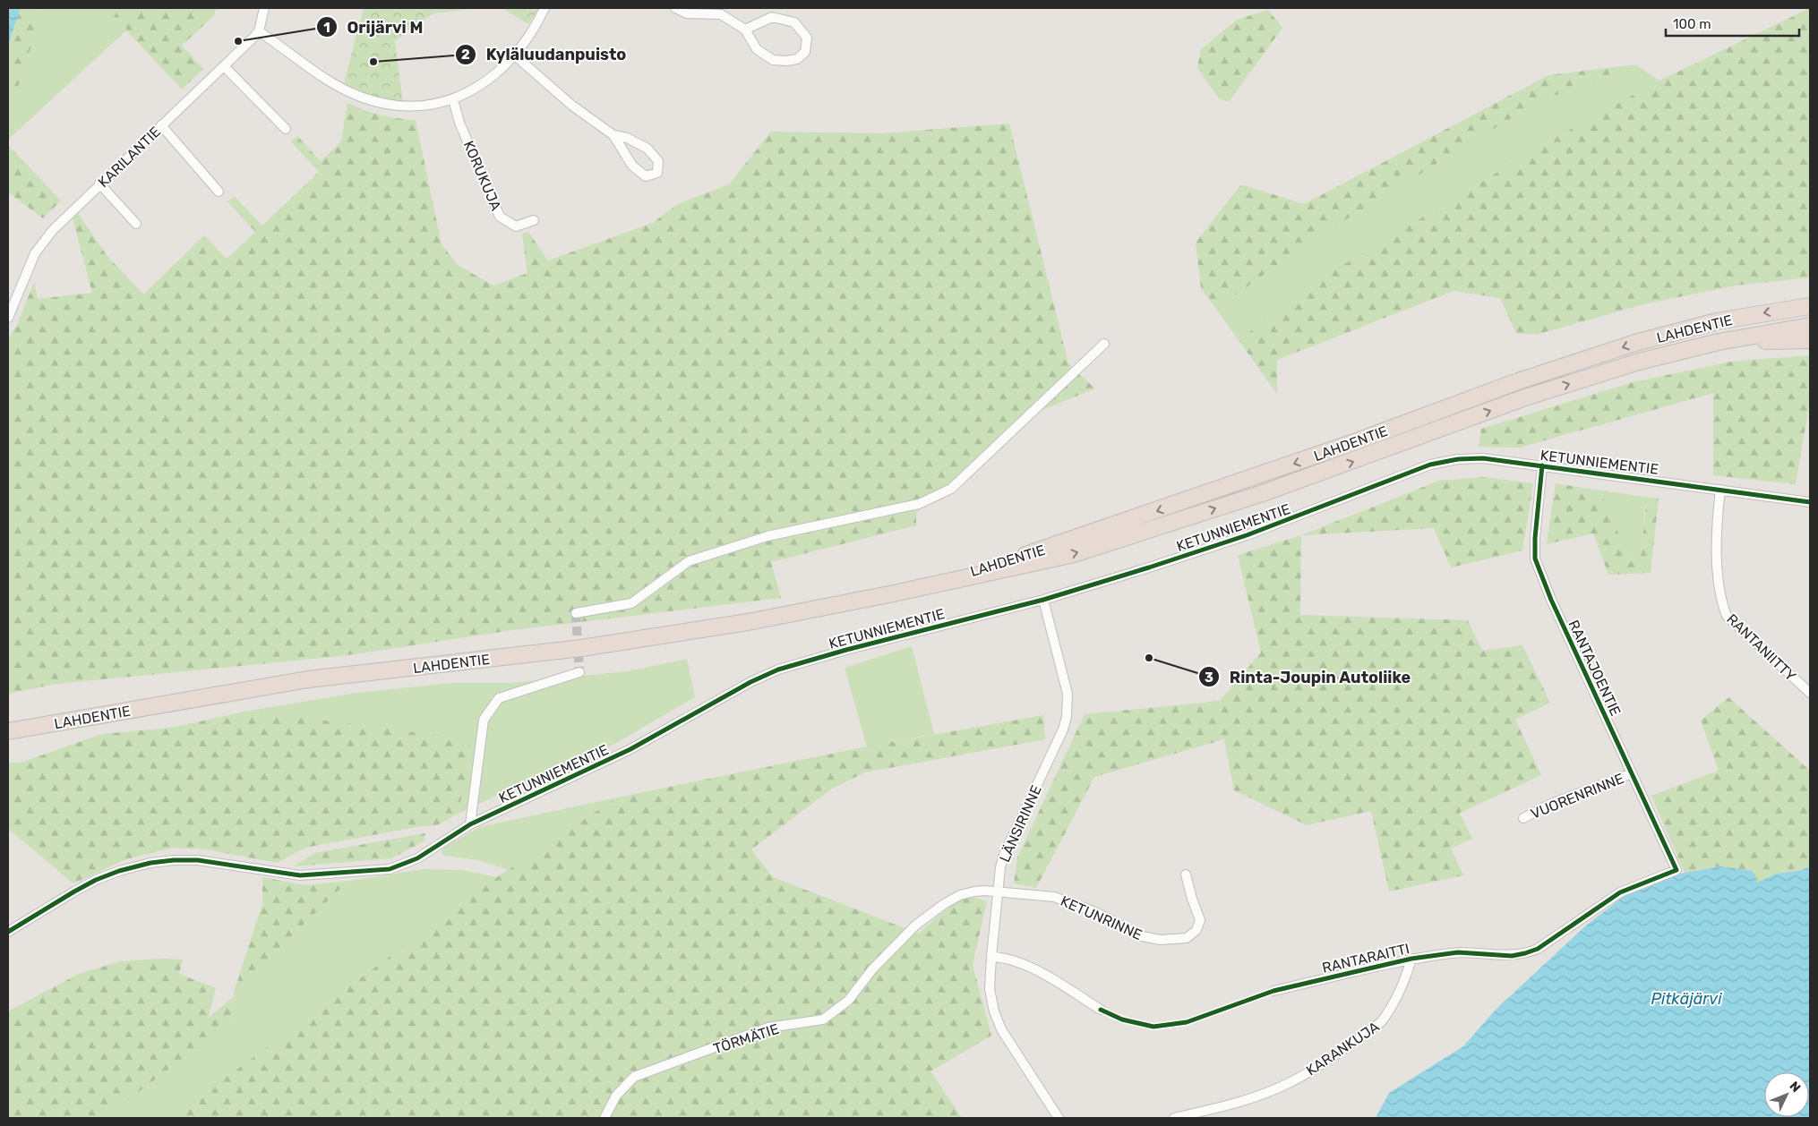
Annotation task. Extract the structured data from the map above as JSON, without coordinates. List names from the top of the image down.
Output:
{
  "streets": {
    "highway": ["LAHDENTIE"],
    "street": [
      "KARILANTIE",
      "KORUKUJA",
      "KETUNNIEMENTIE",
      "RANTANIITTY",
      "RANTAJOENTIE",
      "VUORENRINNE",
      "LÄNSIRINNE",
      "KETUNRINNE",
      "RANTARAITTI",
      "TÖRMÄTIE",
      "KARANKUJA"
    ]
  },
  "crossings": [
    ["KETUNNIEMENTIE", "RANTANIITTY"],
    ["KETUNNIEMENTIE", "RANTAJOENTIE"],
    ["KETUNNIEMENTIE", "LÄNSIRINNE"],
    ["RANTAJOENTIE", "VUORENRINNE"],
    ["RANTAJOENTIE", "RANTARAITTI"],
    ["LÄNSIRINNE", "KETUNRINNE"],
    ["LÄNSIRINNE", "TÖRMÄTIE"],
    ["KETUNRINNE", "TÖRMÄTIE"],
    ["RANTARAITTI", "KARANKUJA"]
  ],
  "water": ["Pitkäjärvi"],
  "places": ["Orijärvi M", "Kyläluudanpuisto", "Rinta-Joupin Autoliike"],
  "scale_bar": "100 m",
  "north": "top right"
}
